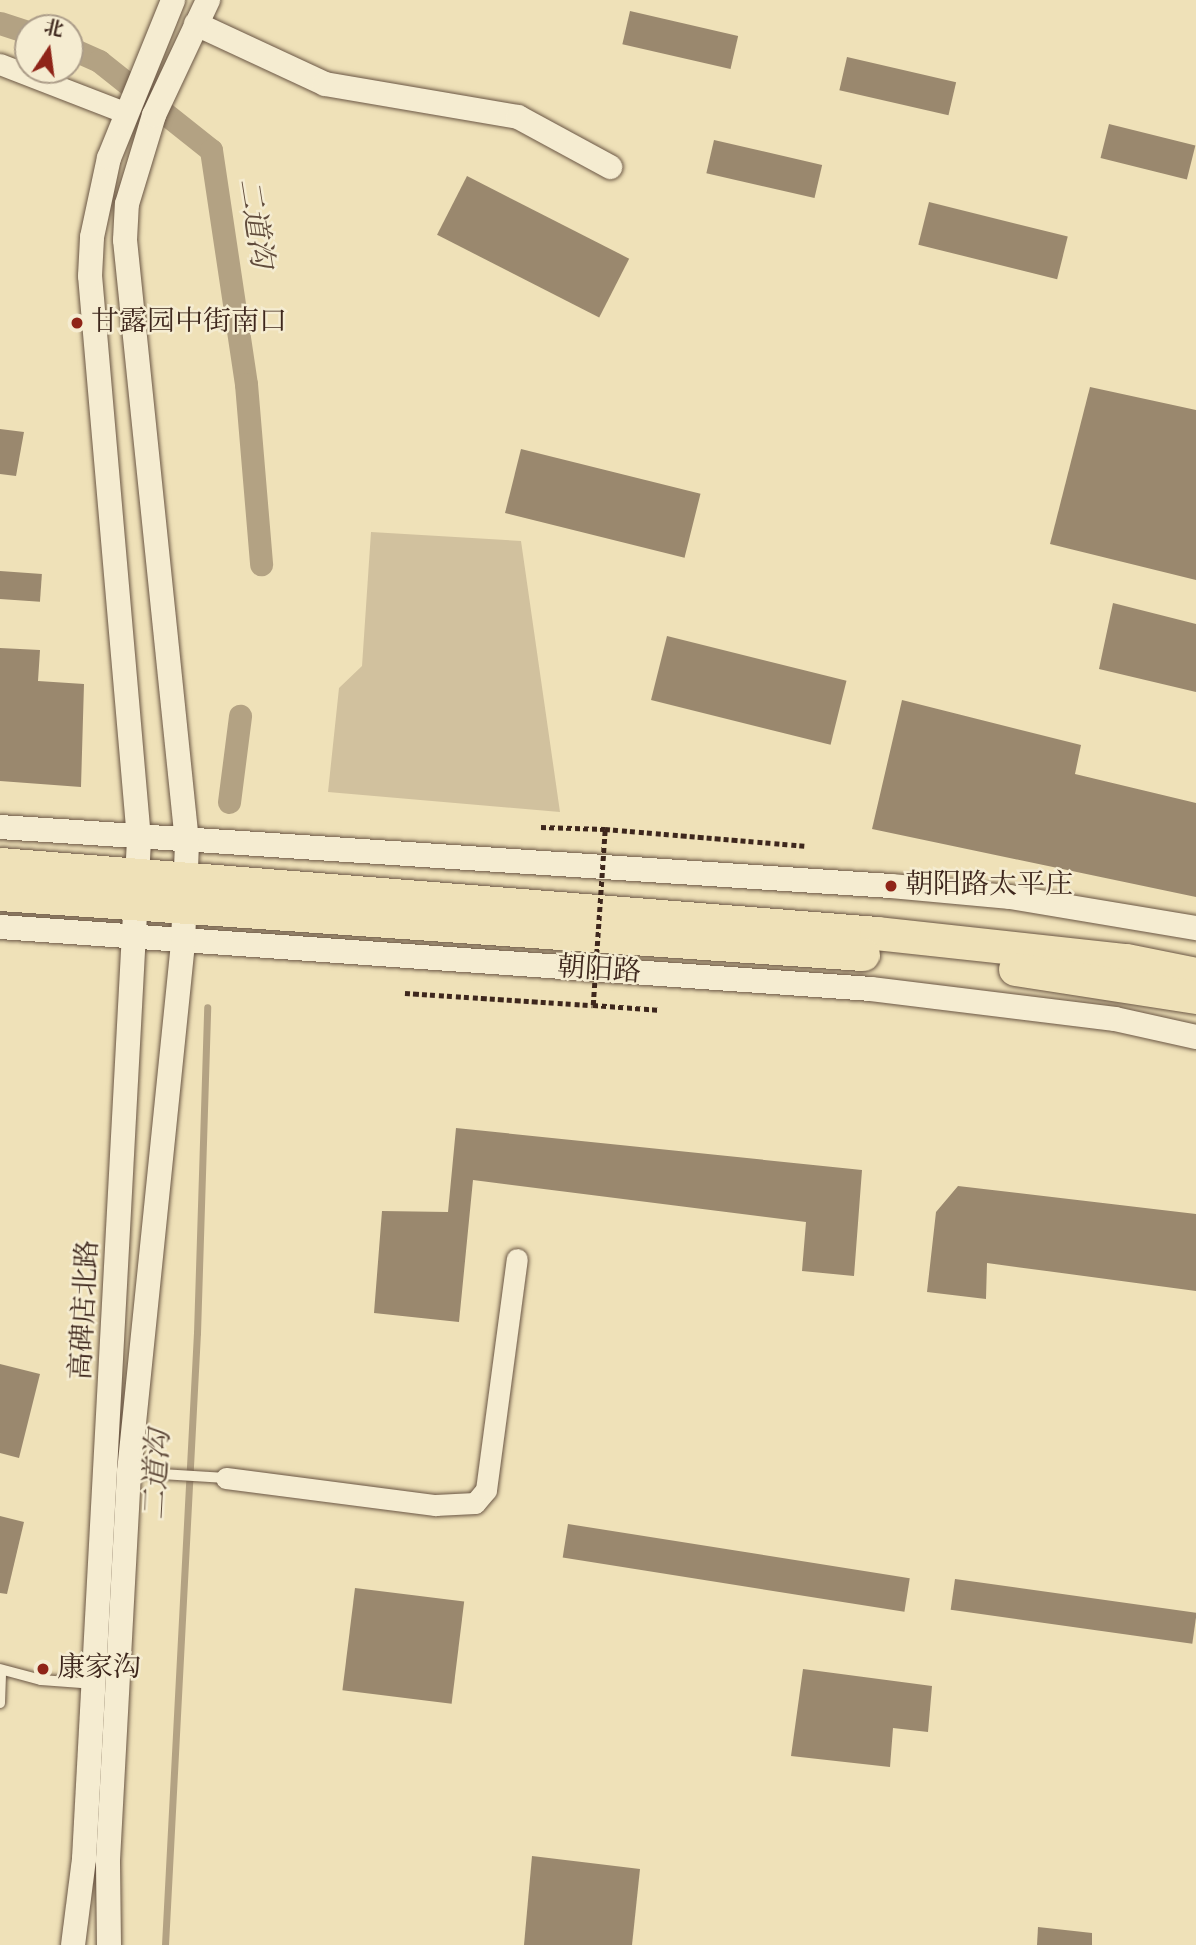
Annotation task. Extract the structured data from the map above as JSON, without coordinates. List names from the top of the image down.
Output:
{
  "streets": {
    "highway": ["朝阳路"],
    "street": ["高碑店北路"]
  },
  "crossings": [
    ["朝阳路", "高碑店北路"]
  ],
  "water": ["二道沟"],
  "places": ["甘露园中街南口", "朝阳路太平庄", "康家沟"],
  "north": "top"
}
